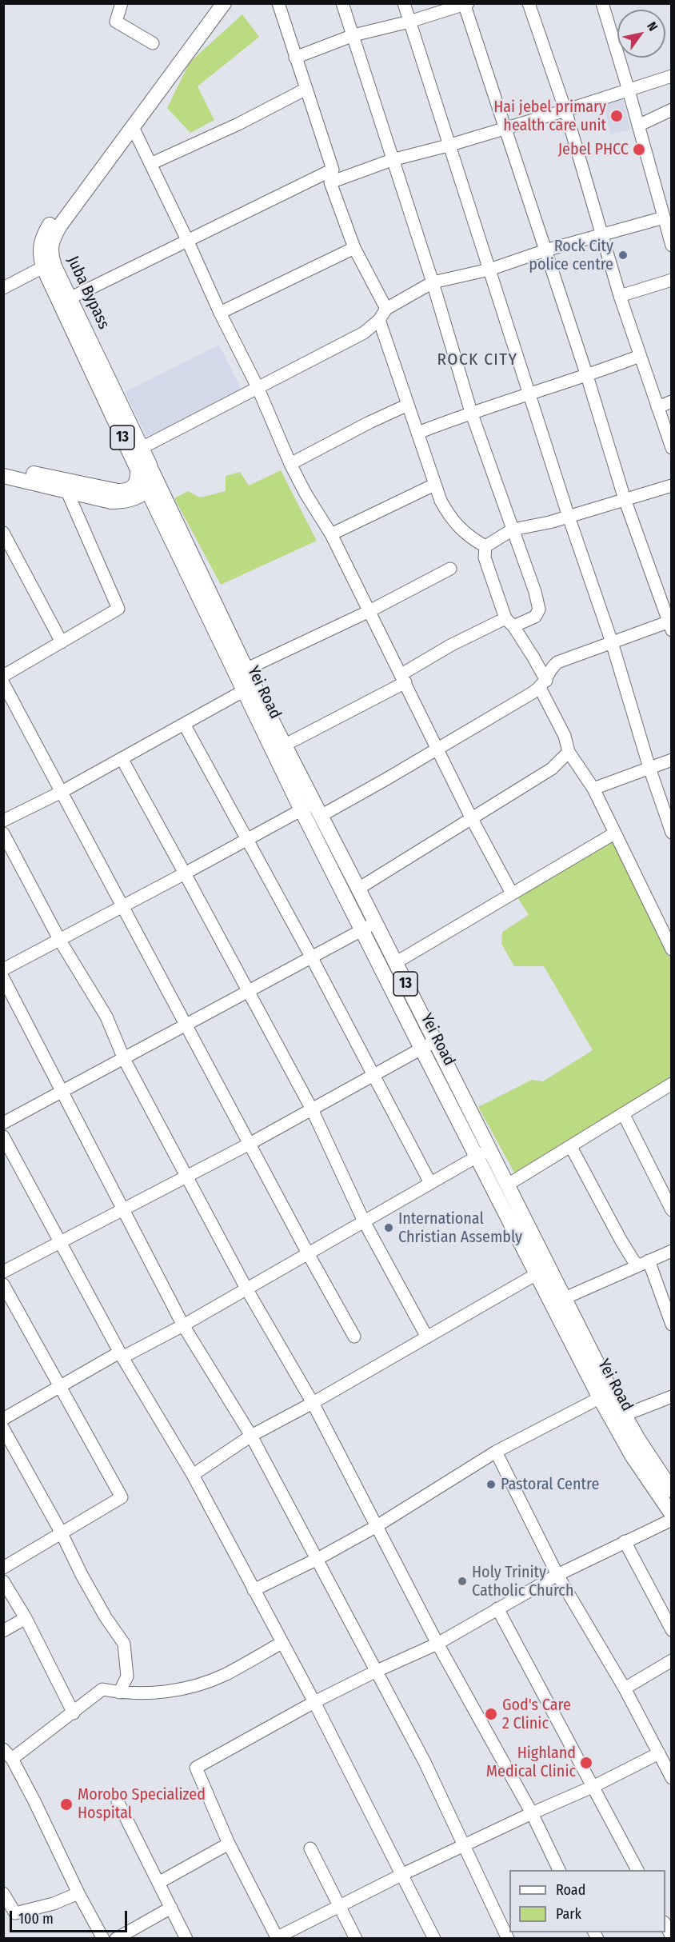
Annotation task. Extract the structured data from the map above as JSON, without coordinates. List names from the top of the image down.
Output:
{
  "streets": {
    "main road": ["Juba Bypass", "13", "Yei Road"]
  },
  "crossings": [
    ["Juba Bypass", "13"],
    ["Juba Bypass", "Yei Road"],
    ["13", "Yei Road"]
  ],
  "districts": ["ROCK CITY"],
  "places": [
    "Hai jebel primary health care unit",
    "Jebel PHCC",
    "Rock City police centre",
    "International Christian Assembly",
    "Pastoral Centre",
    "Holy Trinity Catholic Church",
    "God's Care 2 Clinic",
    "Highland Medical Clinic",
    "Morobo Specialized Hospital"
  ],
  "legend": ["Road", "Park"],
  "scale_bar": "100 m",
  "north": "top right"
}
